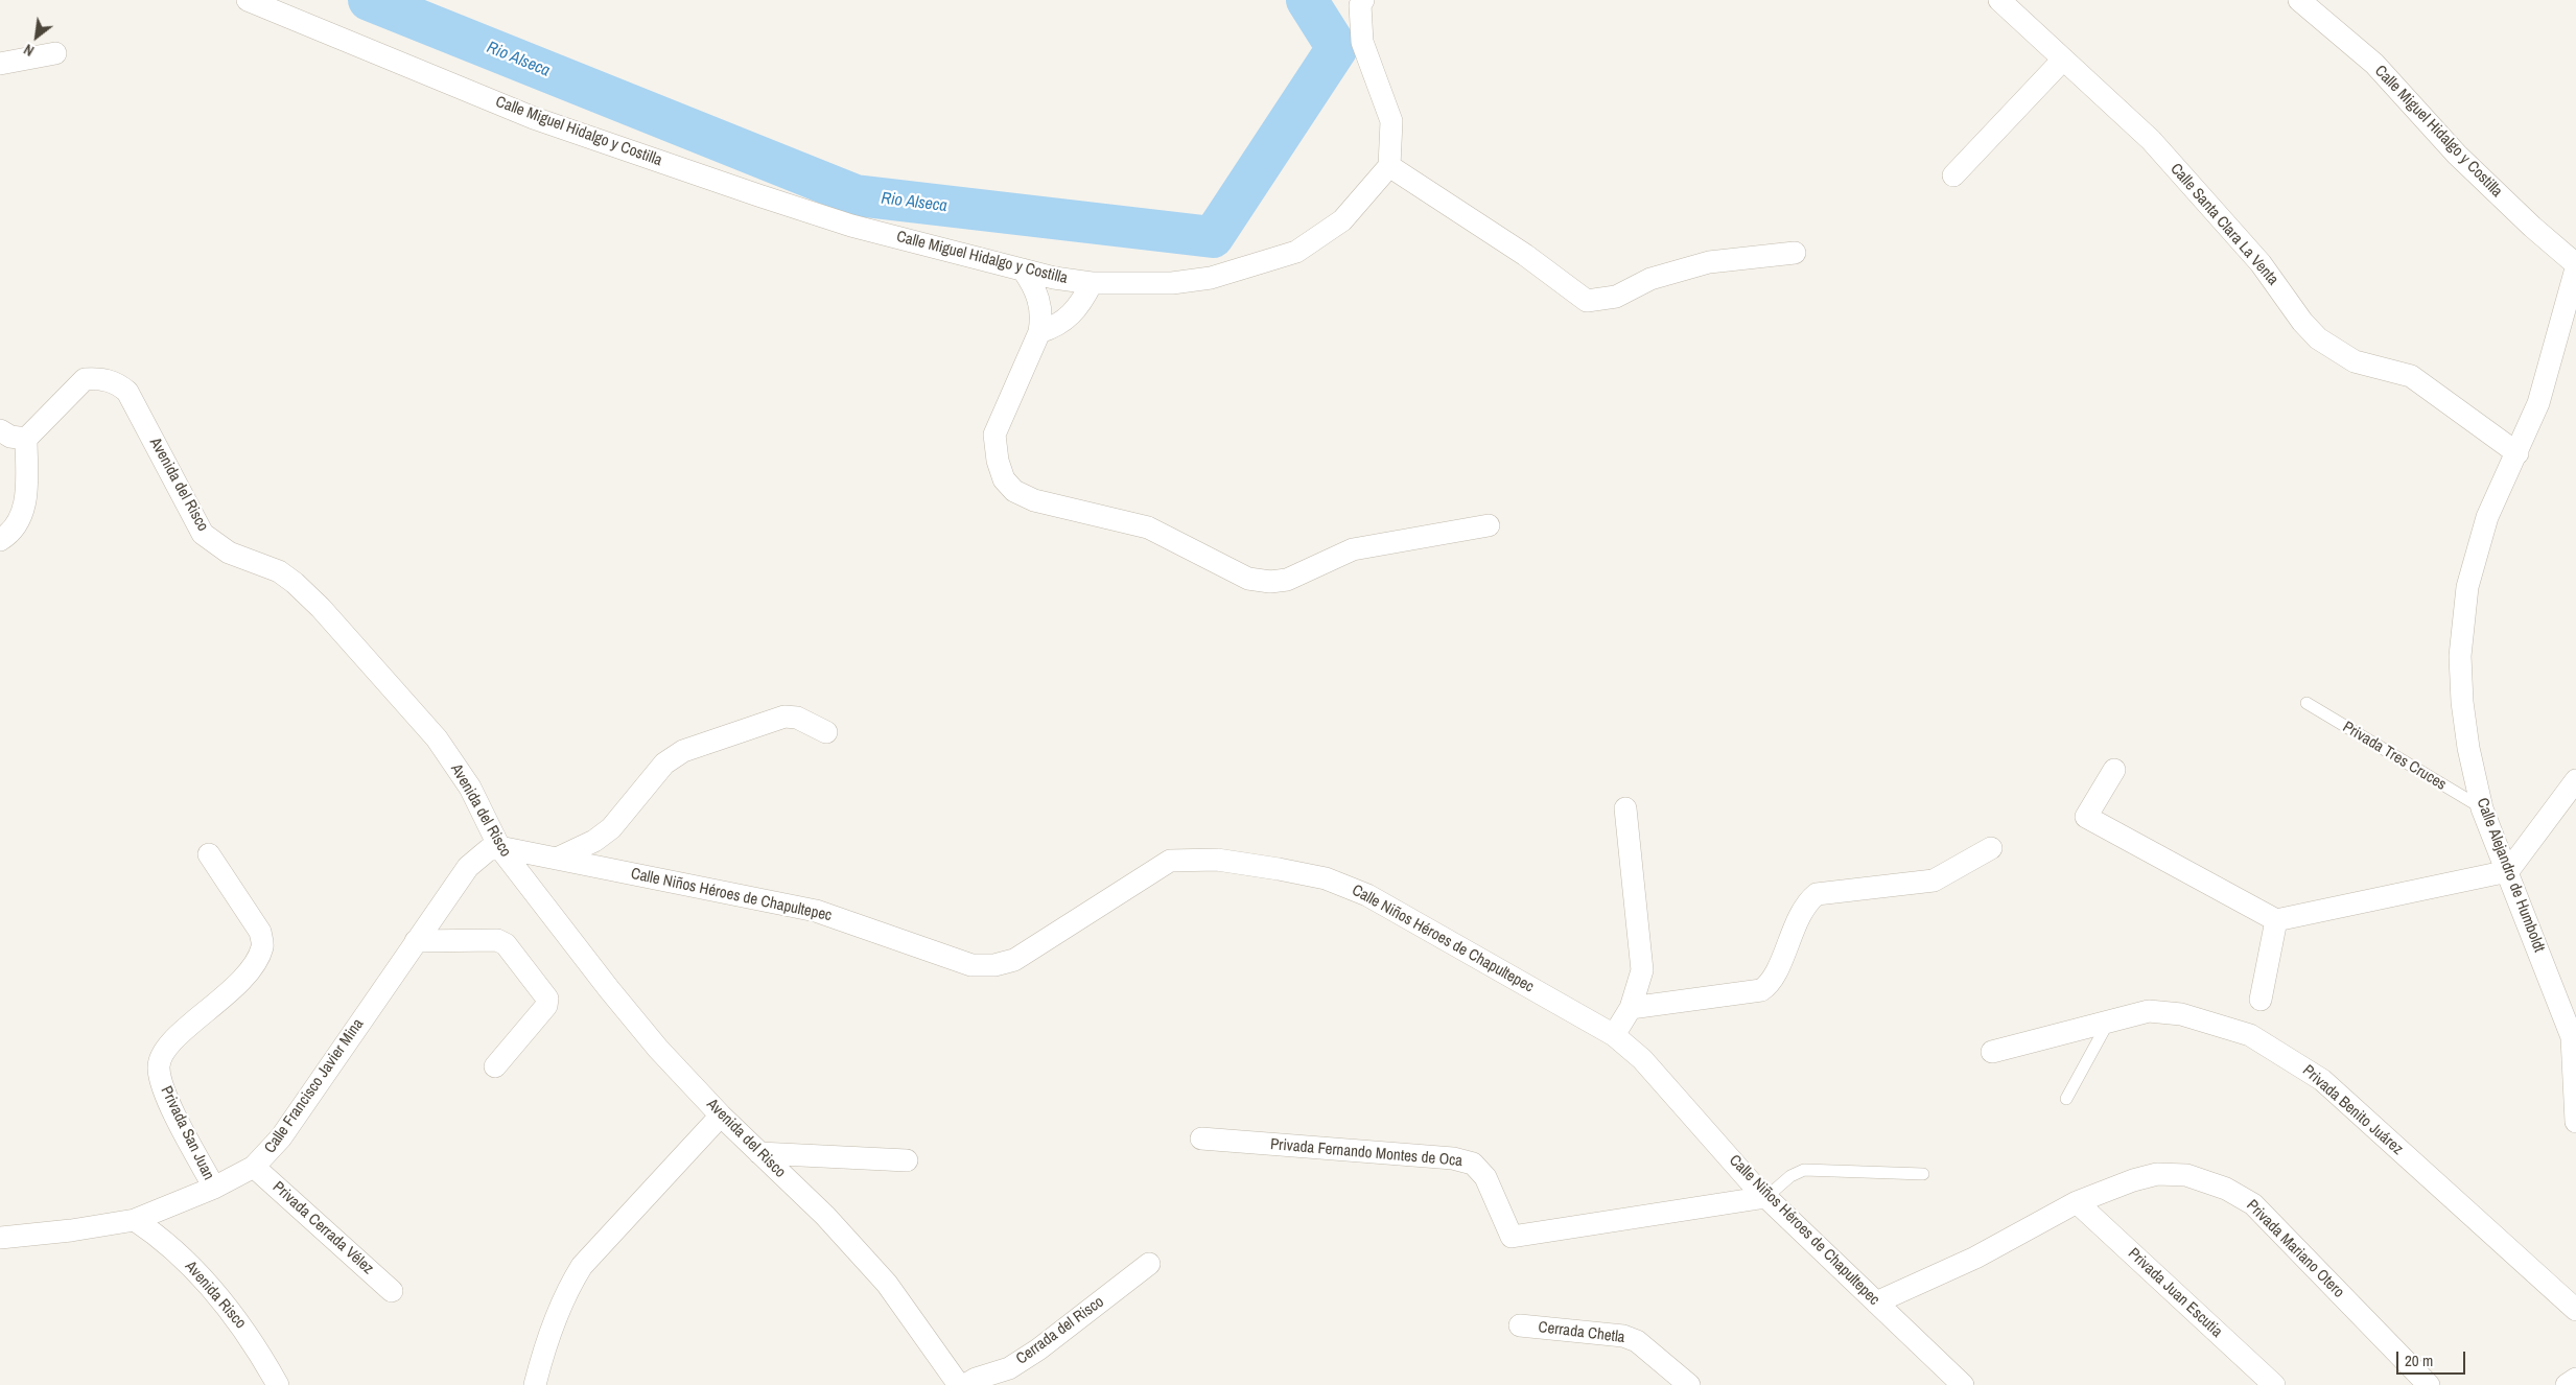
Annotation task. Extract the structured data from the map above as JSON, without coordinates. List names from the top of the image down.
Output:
{
  "streets": {
    "street": [
      "Calle Miguel Hidalgo y Costilla",
      "Calle Santa Clara La Venta",
      "Avenida del Risco",
      "Calle Alejandro de Humboldt",
      "Calle Niños Héroes de Chapultepec",
      "Calle Francisco Javier Mina",
      "Privada Benito Juárez",
      "Privada San Juan",
      "Privada Fernando Montes de Oca",
      "Privada Cerrada Vélez",
      "Privada Mariano Otero",
      "Privada Juan Escutia",
      "Avenida Risco",
      "Cerrada del Risco",
      "Cerrada Chetla"
    ],
    "lane": ["Privada Tres Cruces"]
  },
  "crossings": [
    ["Calle Santa Clara La Venta", "Calle Alejandro de Humboldt"],
    ["Avenida del Risco", "Calle Niños Héroes de Chapultepec"],
    ["Avenida del Risco", "Calle Francisco Javier Mina"],
    ["Privada Tres Cruces", "Calle Alejandro de Humboldt"],
    ["Calle Niños Héroes de Chapultepec", "Calle Francisco Javier Mina"],
    ["Calle Niños Héroes de Chapultepec", "Privada Fernando Montes de Oca"],
    ["Calle Niños Héroes de Chapultepec", "Privada Mariano Otero"],
    ["Calle Francisco Javier Mina", "Privada San Juan"],
    ["Calle Francisco Javier Mina", "Privada Cerrada Vélez"],
    ["Calle Francisco Javier Mina", "Avenida Risco"],
    ["Privada Mariano Otero", "Privada Juan Escutia"]
  ],
  "water": ["Rio Alseca"],
  "scale_bar": "20 m",
  "north": "bottom left"
}
